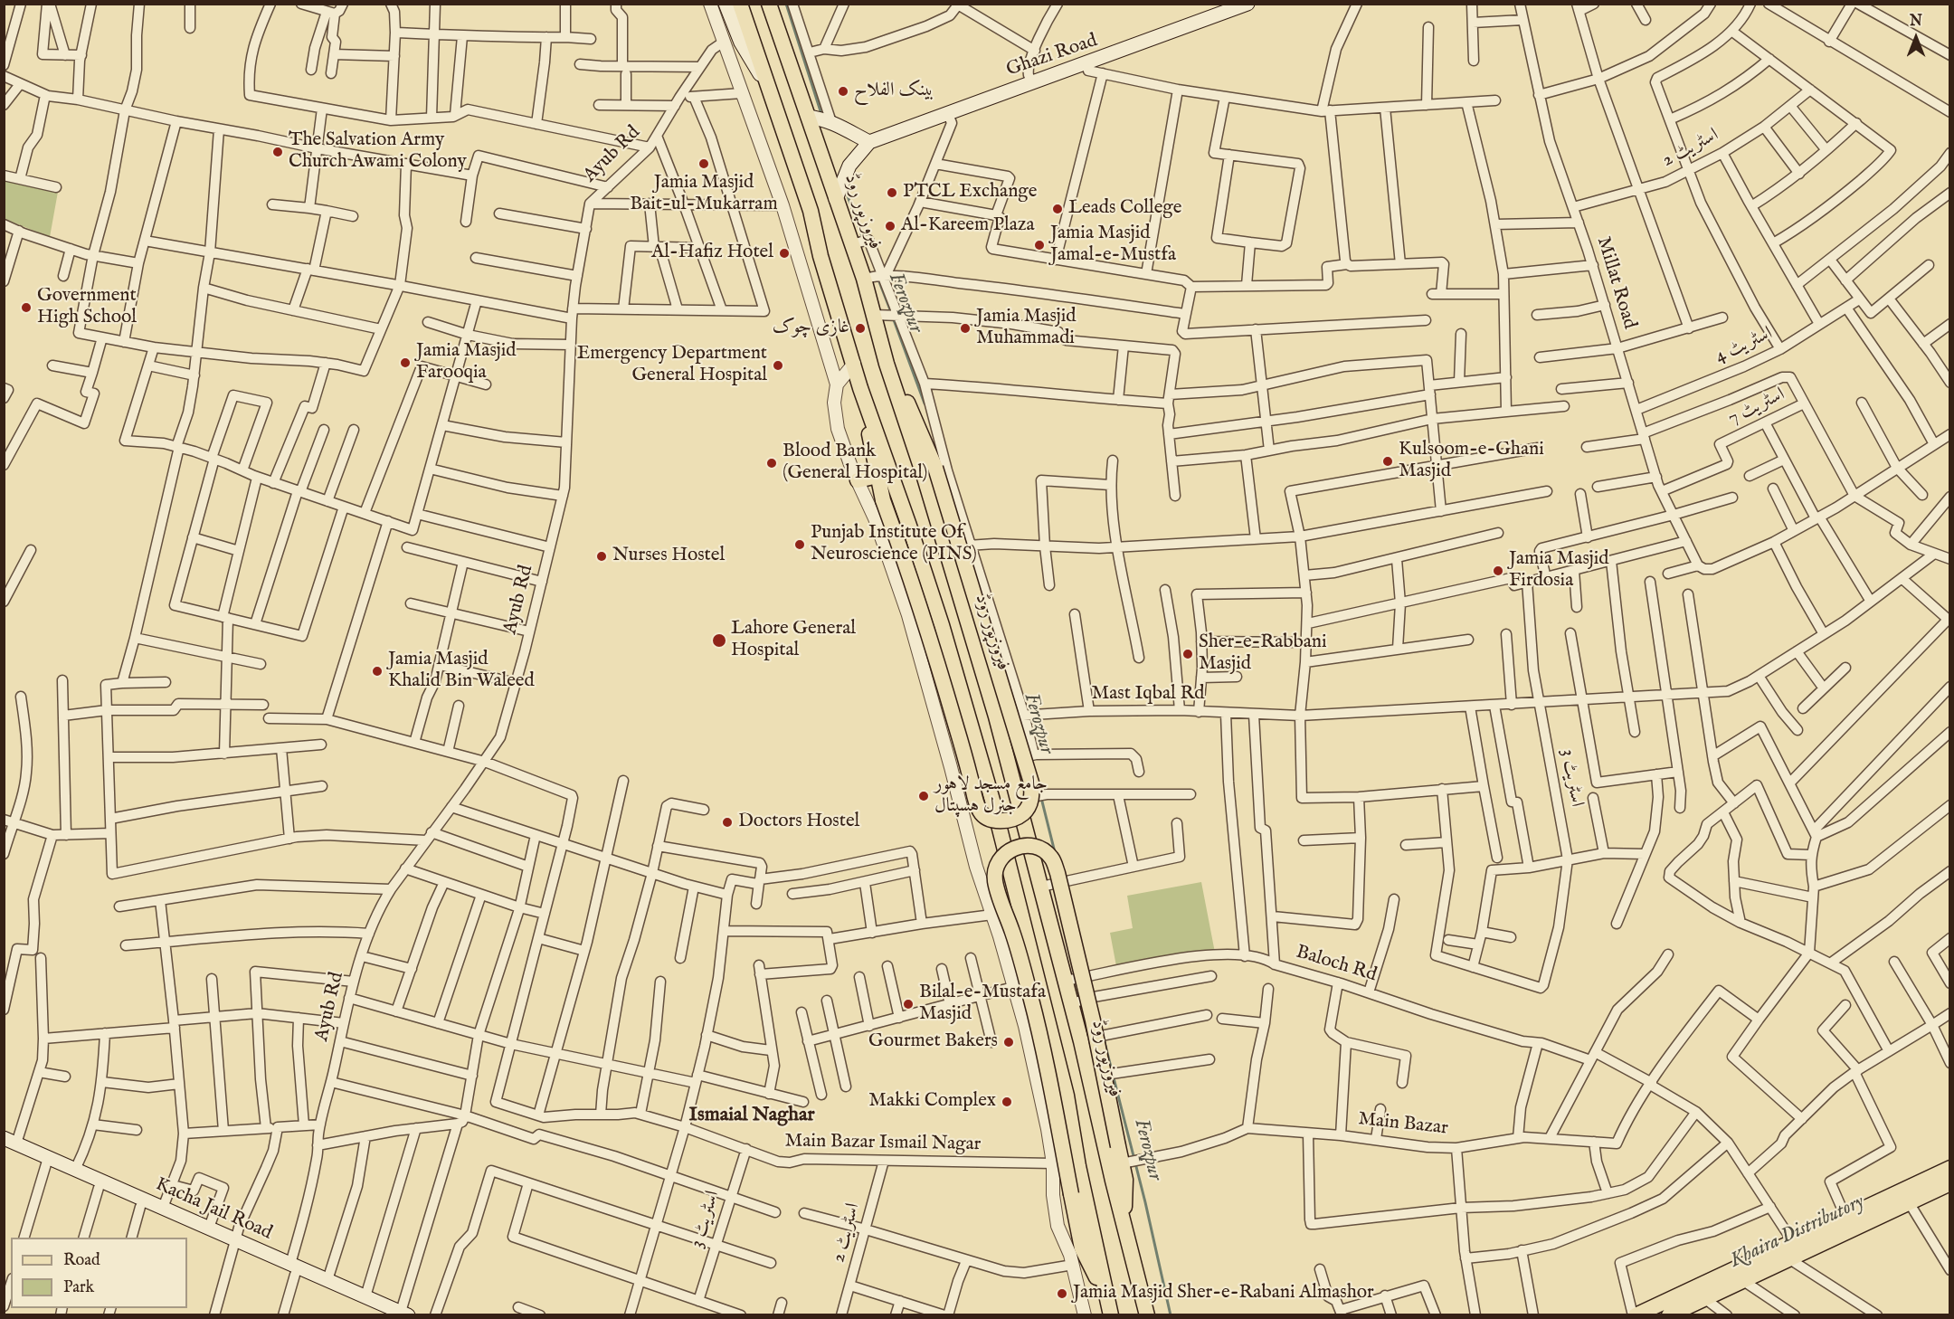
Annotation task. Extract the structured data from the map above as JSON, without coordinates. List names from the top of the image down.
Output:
{
  "streets": {
    "main road": ["Ghazi Road", "فیروزپور روڈ", "Kacha Jail Road"],
    "street": [
      "اسٹریٹ 2",
      "Ayub Rd",
      "Millat Road",
      "اسٹریٹ 4",
      "اسٹریٹ 7",
      "Mast Iqbal Rd",
      "اسٹریٹ 3",
      "Baloch Rd",
      "Main Bazar",
      "Main Bazar Ismail Nagar"
    ]
  },
  "crossings": [
    ["اسٹریٹ 2", "Millat Road"],
    ["اسٹریٹ 2", "Main Bazar Ismail Nagar"],
    ["Ayub Rd", "Kacha Jail Road"],
    ["فیروزپور روڈ", "Mast Iqbal Rd"],
    ["فیروزپور روڈ", "Baloch Rd"],
    ["Millat Road", "اسٹریٹ 4"],
    ["Millat Road", "اسٹریٹ 7"],
    ["Mast Iqbal Rd", "اسٹریٹ 3"],
    ["اسٹریٹ 3", "Main Bazar Ismail Nagar"],
    ["Baloch Rd", "Main Bazar"]
  ],
  "districts": ["Ismaial Naghar"],
  "water": ["Ferozpur", "Khaira Distributory"],
  "places": [
    "بینک الفلاح",
    "The Salvation Army Church Awami Colony",
    "Jamia Masjid Bait-ul-Mukarram",
    "PTCL Exchange",
    "Leads College",
    "Al-Kareem Plaza",
    "Jamia Masjid Jamal-e-Mustfa",
    "Al-Hafiz Hotel",
    "Government High School",
    "غازی چوک",
    "Jamia Masjid Muhammadi",
    "Jamia Masjid Farooqia",
    "Emergency Department General Hospital",
    "Kulsoom-e-Ghani Masjid",
    "Blood Bank (General Hospital)",
    "Punjab Institute Of Neuroscience (PINS)",
    "Nurses Hostel",
    "Jamia Masjid Firdosia",
    "Lahore General Hospital",
    "Sher-e-Rabbani Masjid",
    "Jamia Masjid Khalid Bin Waleed",
    "جامع مسجد لاہور جنرل ہسپتال",
    "Doctors Hostel",
    "Bilal-e-Mustafa Masjid",
    "Gourmet Bakers",
    "Makki Complex",
    "Jamia Masjid Sher-e-Rabani Almashor"
  ],
  "legend": ["Road", "Park"],
  "north": "top"
}
